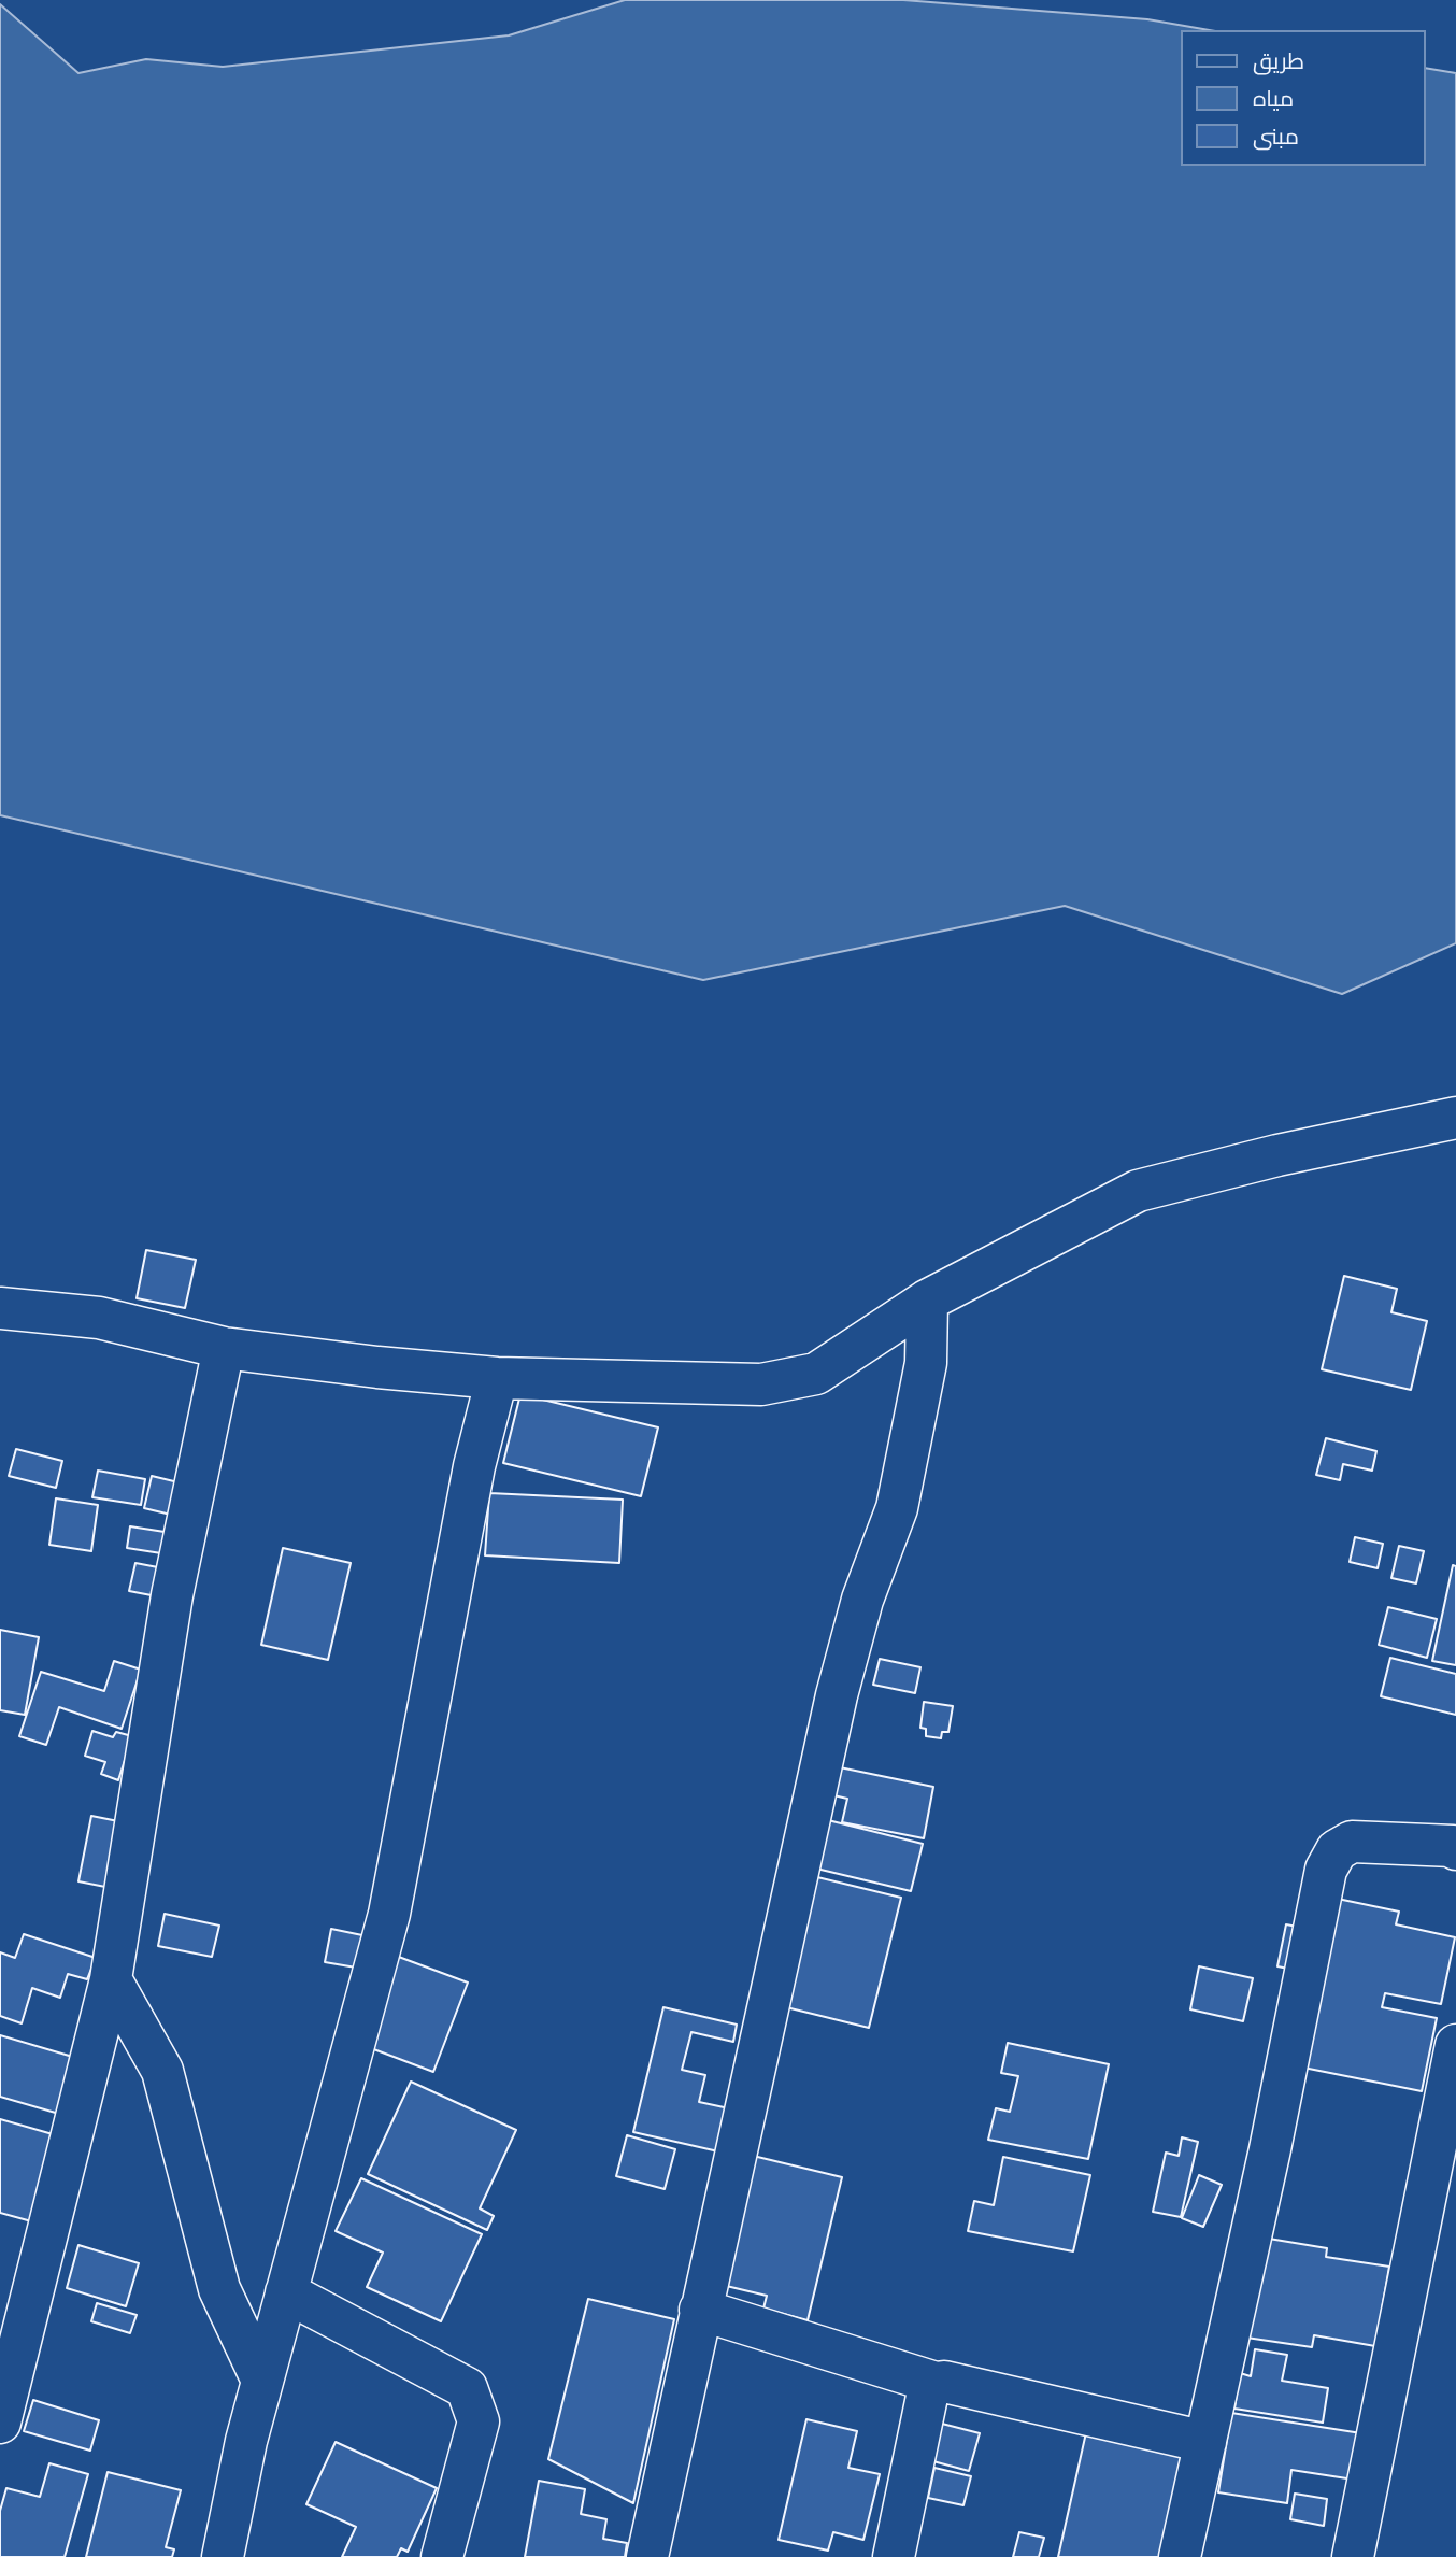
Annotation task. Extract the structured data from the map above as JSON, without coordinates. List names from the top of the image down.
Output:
{
  "legend": ["طريق", "مياه", "مبنى"]
}
